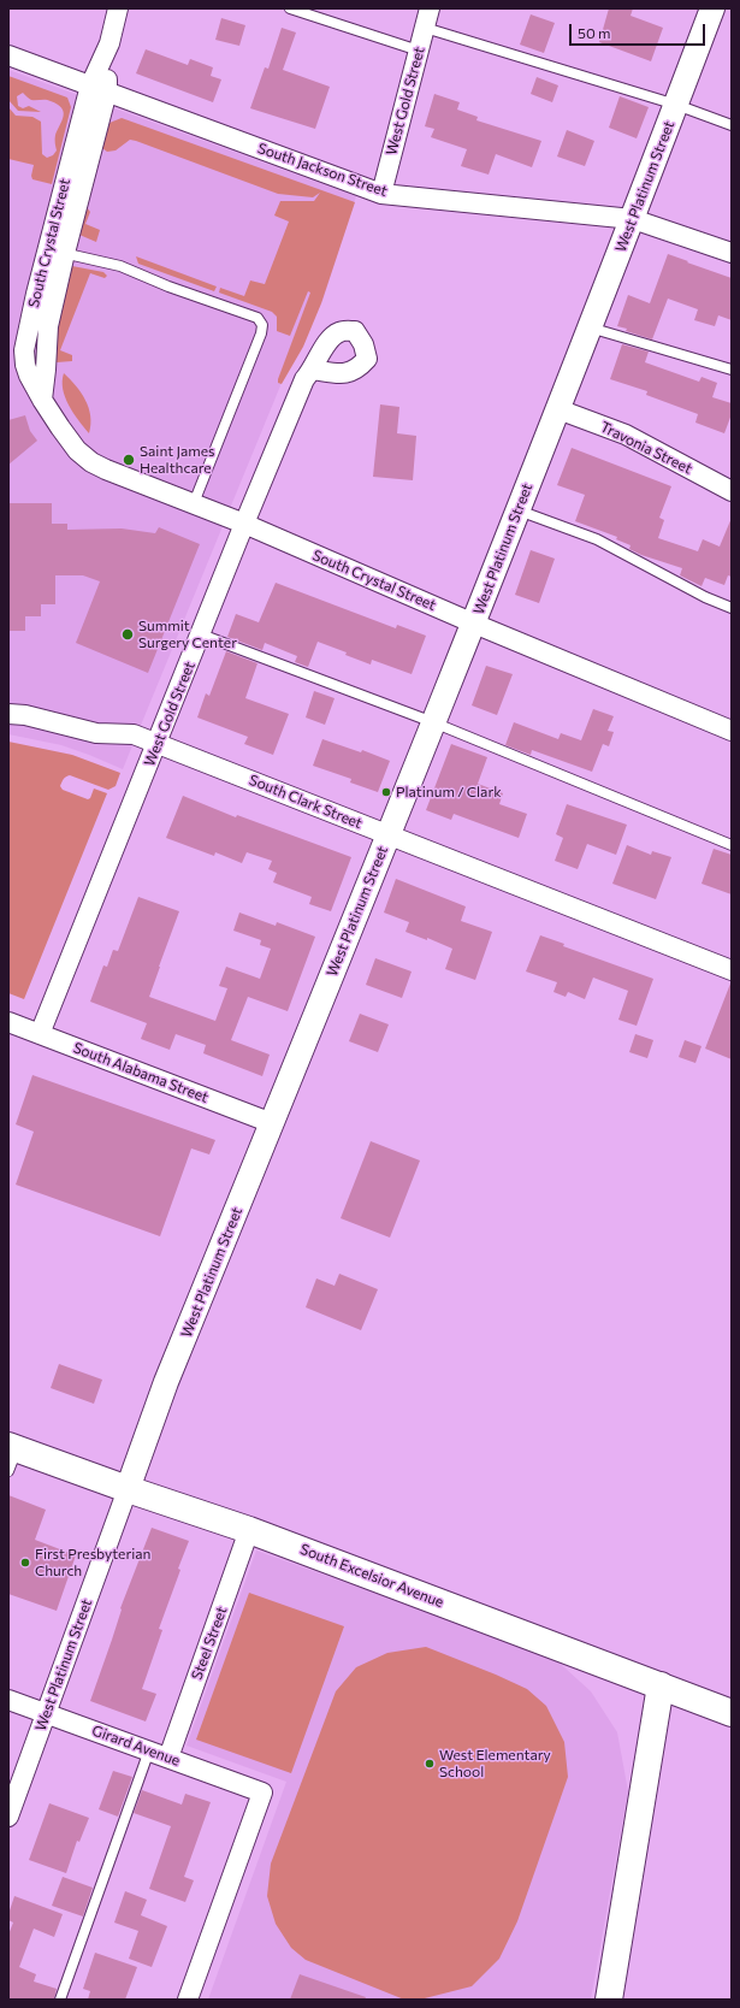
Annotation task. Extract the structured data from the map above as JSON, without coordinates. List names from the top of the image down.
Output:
{
  "streets": {
    "main road": ["South Excelsior Avenue"],
    "street": [
      "West Gold Street",
      "South Jackson Street",
      "West Platinum Street",
      "South Crystal Street",
      "Travonia Street",
      "South Clark Street",
      "South Alabama Street",
      "Steel Street",
      "Girard Avenue"
    ]
  },
  "crossings": [
    ["West Gold Street", "South Jackson Street"],
    ["West Gold Street", "South Crystal Street"],
    ["West Gold Street", "South Clark Street"],
    ["West Gold Street", "South Alabama Street"],
    ["South Jackson Street", "West Platinum Street"],
    ["South Jackson Street", "South Crystal Street"],
    ["West Platinum Street", "South Crystal Street"],
    ["West Platinum Street", "Travonia Street"],
    ["West Platinum Street", "South Clark Street"],
    ["West Platinum Street", "South Alabama Street"],
    ["West Platinum Street", "South Excelsior Avenue"],
    ["West Platinum Street", "Girard Avenue"],
    ["South Excelsior Avenue", "Steel Street"],
    ["Steel Street", "Girard Avenue"]
  ],
  "places": [
    "Saint James Healthcare",
    "Summit Surgery Center",
    "Platinum / Clark",
    "First Presbyterian Church",
    "West Elementary School"
  ],
  "scale_bar": "50 m"
}
